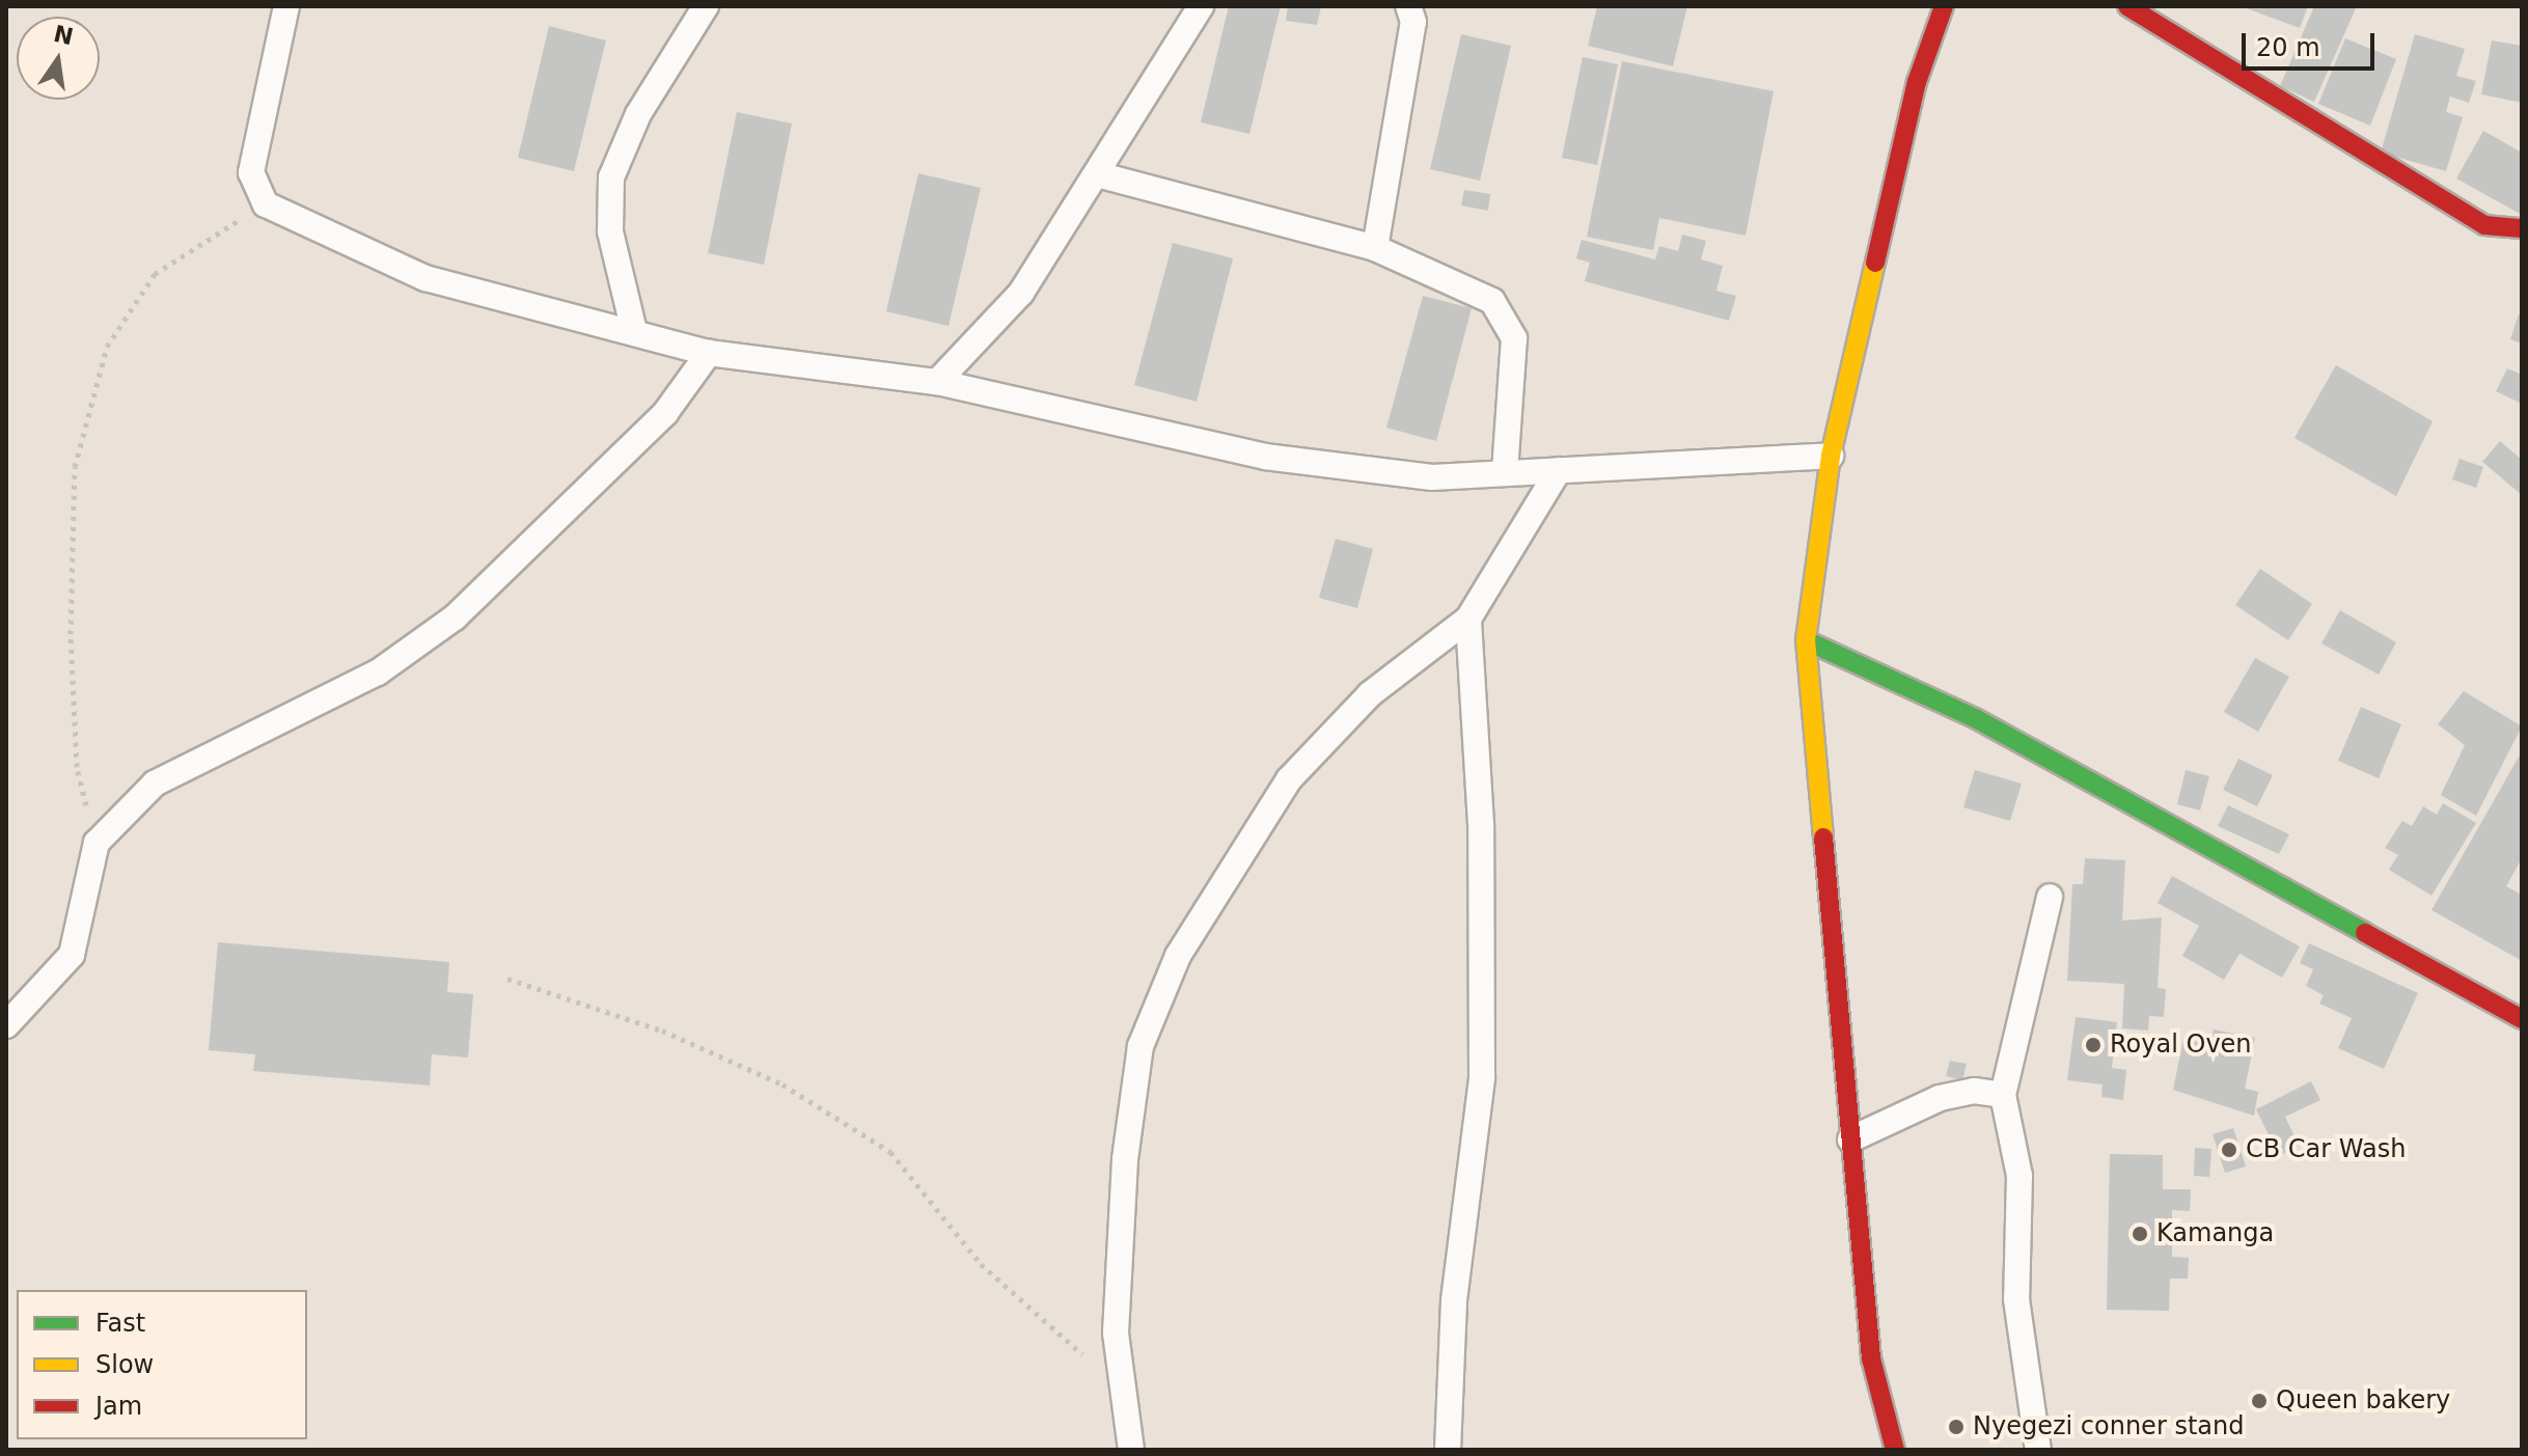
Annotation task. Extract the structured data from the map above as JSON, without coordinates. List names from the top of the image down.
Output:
{
  "places": [
    "Royal Oven",
    "CB Car Wash",
    "Kamanga",
    "Queen bakery",
    "Nyegezi conner stand"
  ],
  "legend": ["Fast", "Slow", "Jam"],
  "scale_bar": "20 m",
  "north": "top"
}
